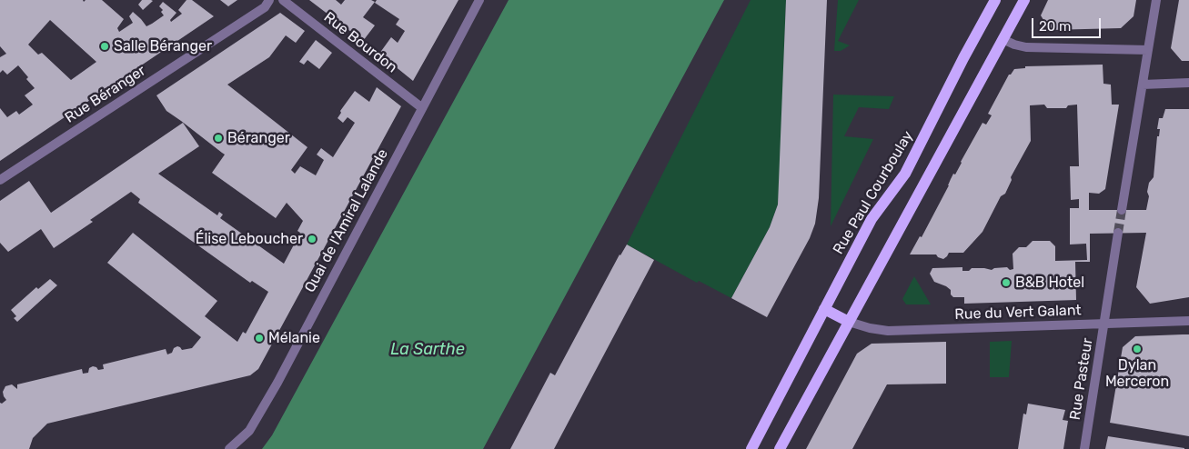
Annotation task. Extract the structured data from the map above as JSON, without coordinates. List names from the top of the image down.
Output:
{
  "streets": {
    "main road": ["Rue Paul Courboulay"],
    "street": [
      "Rue Bourdon",
      "Rue Béranger",
      "Quai de l'Amiral Lalande",
      "Rue du Vert Galant",
      "Rue Pasteur"
    ]
  },
  "crossings": [
    ["Rue Bourdon", "Quai de l'Amiral Lalande"],
    ["Rue du Vert Galant", "Rue Pasteur"]
  ],
  "water": ["La Sarthe"],
  "places": [
    "Salle Béranger",
    "Béranger",
    "Élise Leboucher",
    "B&B Hotel",
    "Mélanie",
    "Dylan Merceron"
  ],
  "scale_bar": "20 m"
}
